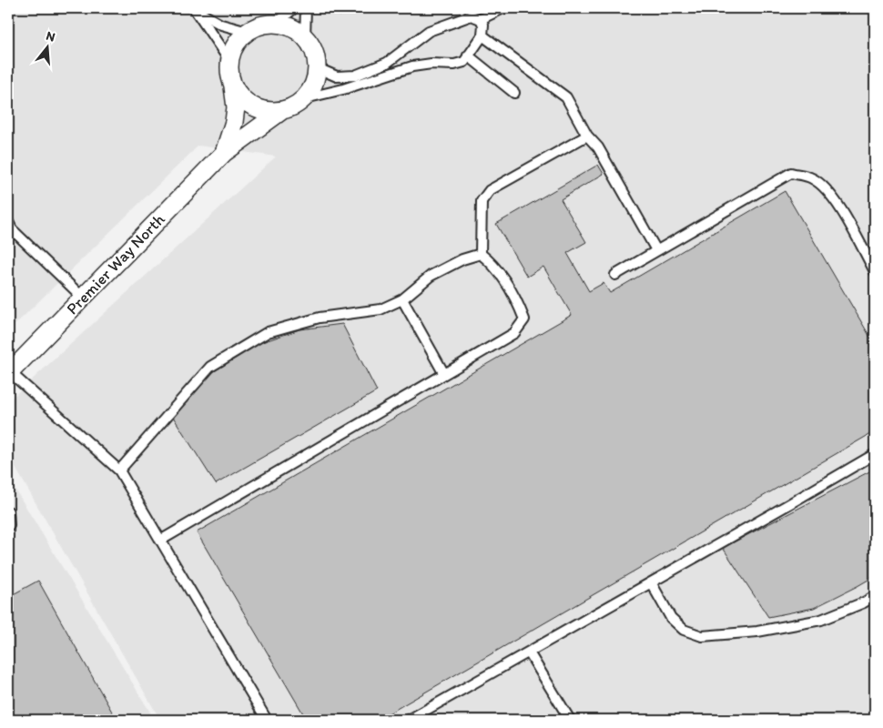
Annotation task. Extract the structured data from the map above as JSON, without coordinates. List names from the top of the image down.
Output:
{
  "streets": {
    "street": ["Premier Way North"]
  },
  "north": "top"
}
